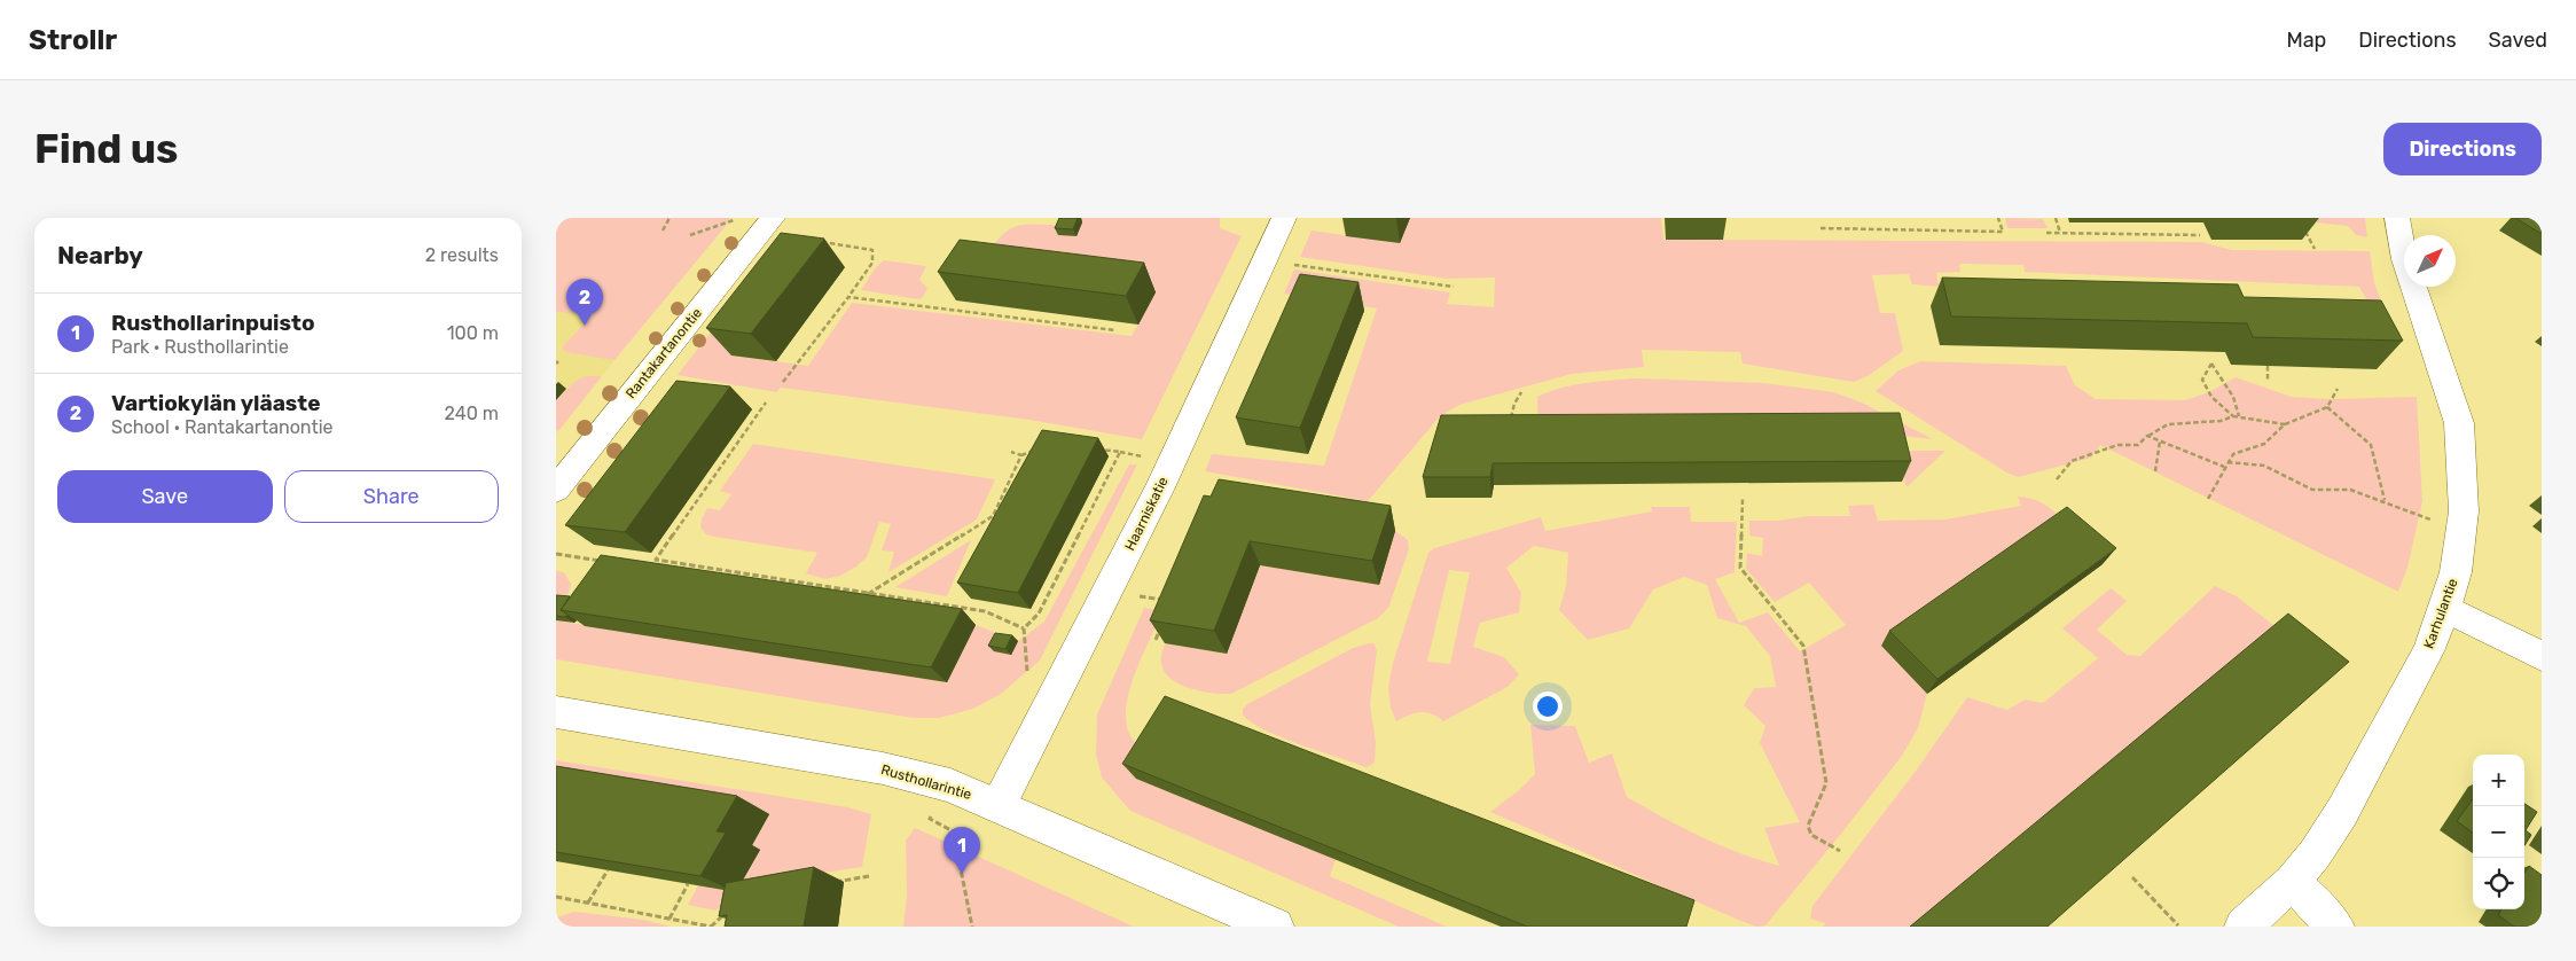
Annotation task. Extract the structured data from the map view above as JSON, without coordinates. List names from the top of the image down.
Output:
{
  "streets": {
    "main road": [
      "Rantakartanontie",
      "Haarniskatie",
      "Karhulantie",
      "Rusthollarintie"
    ]
  },
  "crossings": [
    ["Haarniskatie", "Rusthollarintie"]
  ],
  "north": "top right",
  "page": {
    "header": "Strollr",
    "nav": ["Map", "Directions", "Saved"],
    "buttons": [
      "Directions",
      ["Save", "Share"]
    ],
    "title": "Find us",
    "heading": ["Nearby", "2 results"],
    "pins": ["2", "1"],
    "list": [
      {
        "mark": "1",
        "name": "Rusthollarinpuisto",
        "note": "Park · Rusthollarintie",
        "value": "100 m"
      },
      {
        "mark": "2",
        "name": "Vartiokylän yläaste",
        "note": "School · Rantakartanontie",
        "value": "240 m"
      }
    ],
    "map_buttons": ["+", "−"]
  }
}
